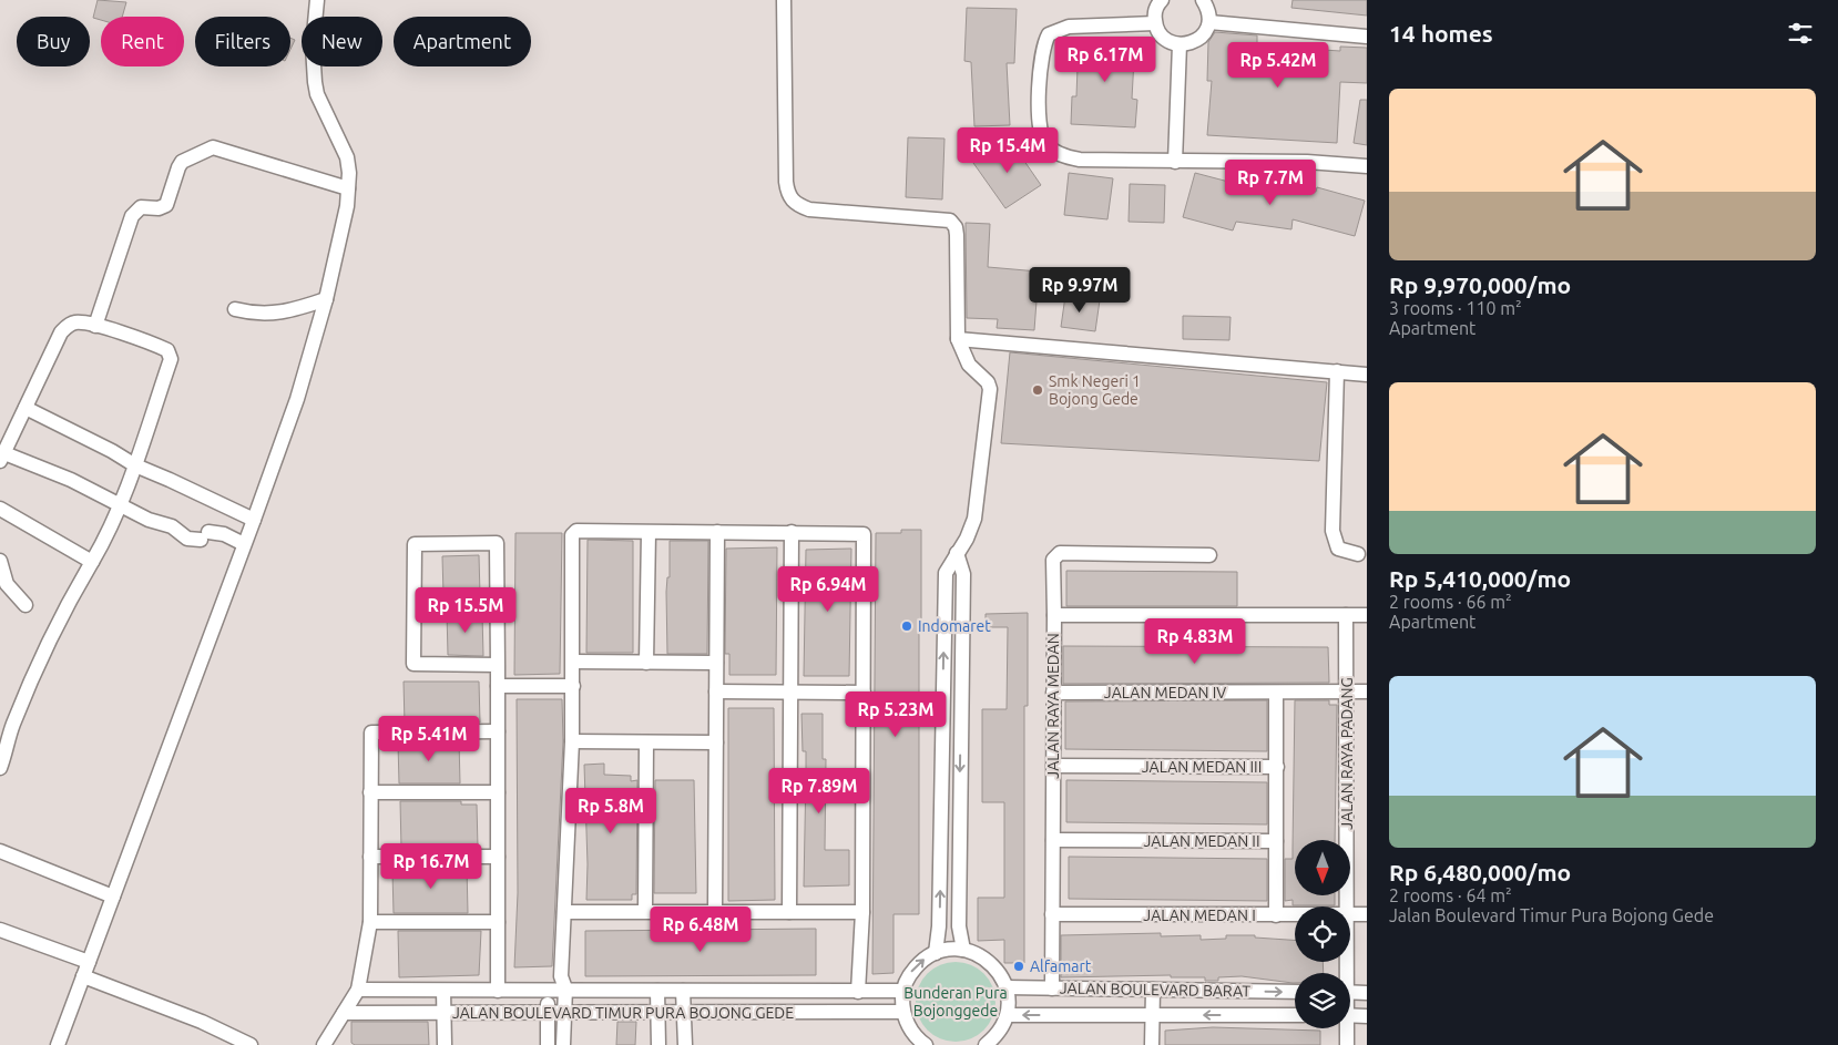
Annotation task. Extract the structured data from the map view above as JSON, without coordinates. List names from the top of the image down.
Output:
{
  "streets": {
    "street": [
      "JALAN MEDAN IV",
      "JALAN RAYA MEDAN",
      "JALAN RAYA PADANG",
      "JALAN MEDAN III",
      "JALAN MEDAN II",
      "JALAN MEDAN I",
      "JALAN BOULEVARD BARAT",
      "JALAN BOULEVARD TIMUR PURA BOJONG GEDE"
    ]
  },
  "crossings": [
    ["JALAN MEDAN IV", "JALAN RAYA MEDAN"],
    ["JALAN MEDAN IV", "JALAN RAYA PADANG"],
    ["JALAN RAYA MEDAN", "JALAN RAYA PADANG"],
    ["JALAN RAYA MEDAN", "JALAN MEDAN III"],
    ["JALAN RAYA MEDAN", "JALAN MEDAN II"],
    ["JALAN RAYA MEDAN", "JALAN MEDAN I"],
    ["JALAN RAYA MEDAN", "JALAN BOULEVARD BARAT"],
    ["JALAN MEDAN III", "JALAN MEDAN II"],
    ["JALAN MEDAN II", "JALAN MEDAN I"]
  ],
  "parks": ["Bunderan Pura Bojonggede"],
  "places": ["Smk Negeri 1 Bojong Gede", "Indomaret", "Alfamart"],
  "north": "bottom",
  "page": {
    "heading": "14 homes",
    "chip": [
      "Buy",
      "Rent",
      "Filters",
      "New",
      "Apartment"
    ],
    "price": [
      "Rp 6.17M",
      "Rp 5.42M",
      "Rp 15.4M",
      "Rp 7.7M",
      "Rp 9.97M",
      "Rp 6.94M",
      "Rp 15.5M",
      "Rp 4.83M",
      "Rp 5.23M",
      "Rp 5.41M",
      "Rp 7.89M",
      "Rp 5.8M",
      "Rp 16.7M",
      "Rp 6.48M"
    ],
    "list": [
      {
        "name": "Rp 9,970,000/mo",
        "note": "3 rooms · 110 m² · Apartment"
      },
      {
        "name": "Rp 5,410,000/mo",
        "note": "2 rooms · 66 m² · Apartment"
      },
      {
        "name": "Rp 6,480,000/mo",
        "note": "2 rooms · 64 m² · Jalan Boulevard Timur Pura Bojong Gede"
      }
    ]
  }
}
